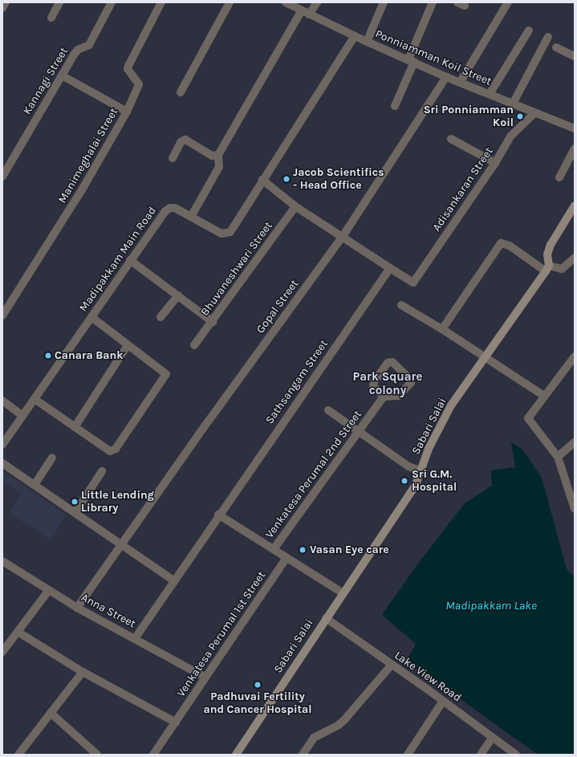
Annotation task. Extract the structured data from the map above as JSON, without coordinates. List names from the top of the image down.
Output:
{
  "streets": {
    "main road": ["Sabari Salai"],
    "street": [
      "Ponniamman Koil Street",
      "Kannagi Street",
      "Manimeghalai Street",
      "Adisankaran Street",
      "Madipakkam Main Road",
      "Bhuvaneshwari Street",
      "Gopal Street",
      "Sathsangam Street",
      "Venkatesa Perumal 2nd Street",
      "Anna Street",
      "Venkatesa Perumal 1st Street",
      "Lake View Road"
    ]
  },
  "crossings": [
    ["Ponniamman Koil Street", "Adisankaran Street"],
    ["Ponniamman Koil Street", "Madipakkam Main Road"],
    ["Ponniamman Koil Street", "Gopal Street"],
    ["Adisankaran Street", "Sathsangam Street"],
    ["Gopal Street", "Anna Street"],
    ["Sathsangam Street", "Anna Street"],
    ["Sabari Salai", "Lake View Road"],
    ["Anna Street", "Venkatesa Perumal 1st Street"]
  ],
  "districts": ["Park Square colony"],
  "water": ["Madipakkam Lake"],
  "places": [
    "Sri Ponniamman Koil",
    "Jacob Scientifics - Head Office",
    "Canara Bank",
    "Sri G.M. Hospital",
    "Little Lending Library",
    "Vasan Eye care",
    "Padhuvai Fertility and Cancer Hospital"
  ]
}
